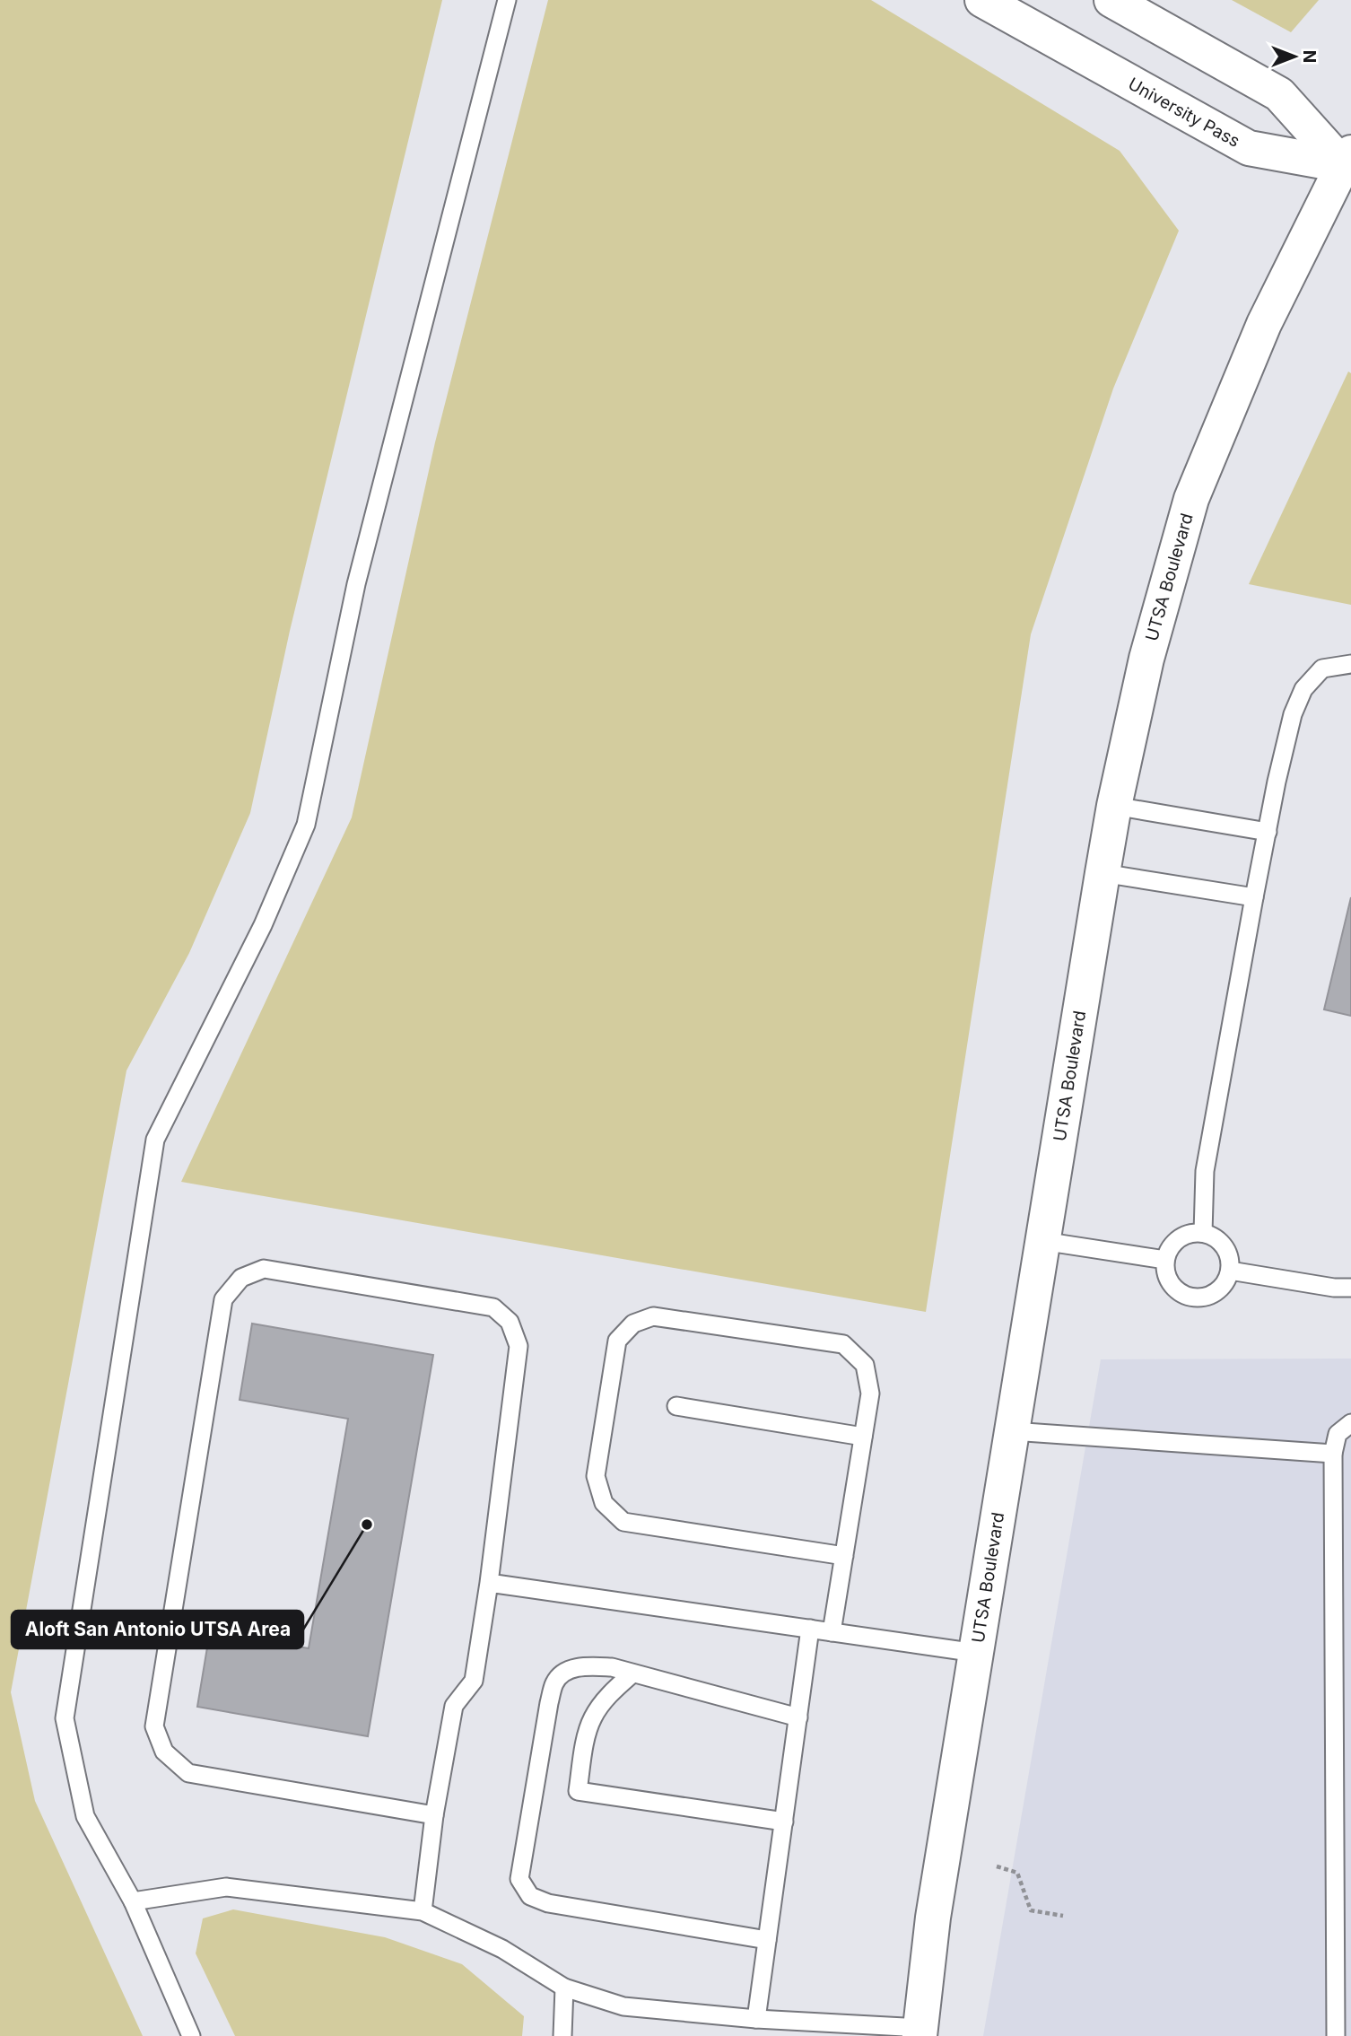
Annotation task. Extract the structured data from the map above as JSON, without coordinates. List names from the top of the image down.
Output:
{
  "streets": {
    "main road": ["University Pass", "UTSA Boulevard"]
  },
  "crossings": [
    ["University Pass", "UTSA Boulevard"]
  ],
  "places": ["Aloft San Antonio UTSA Area"],
  "north": "right"
}
